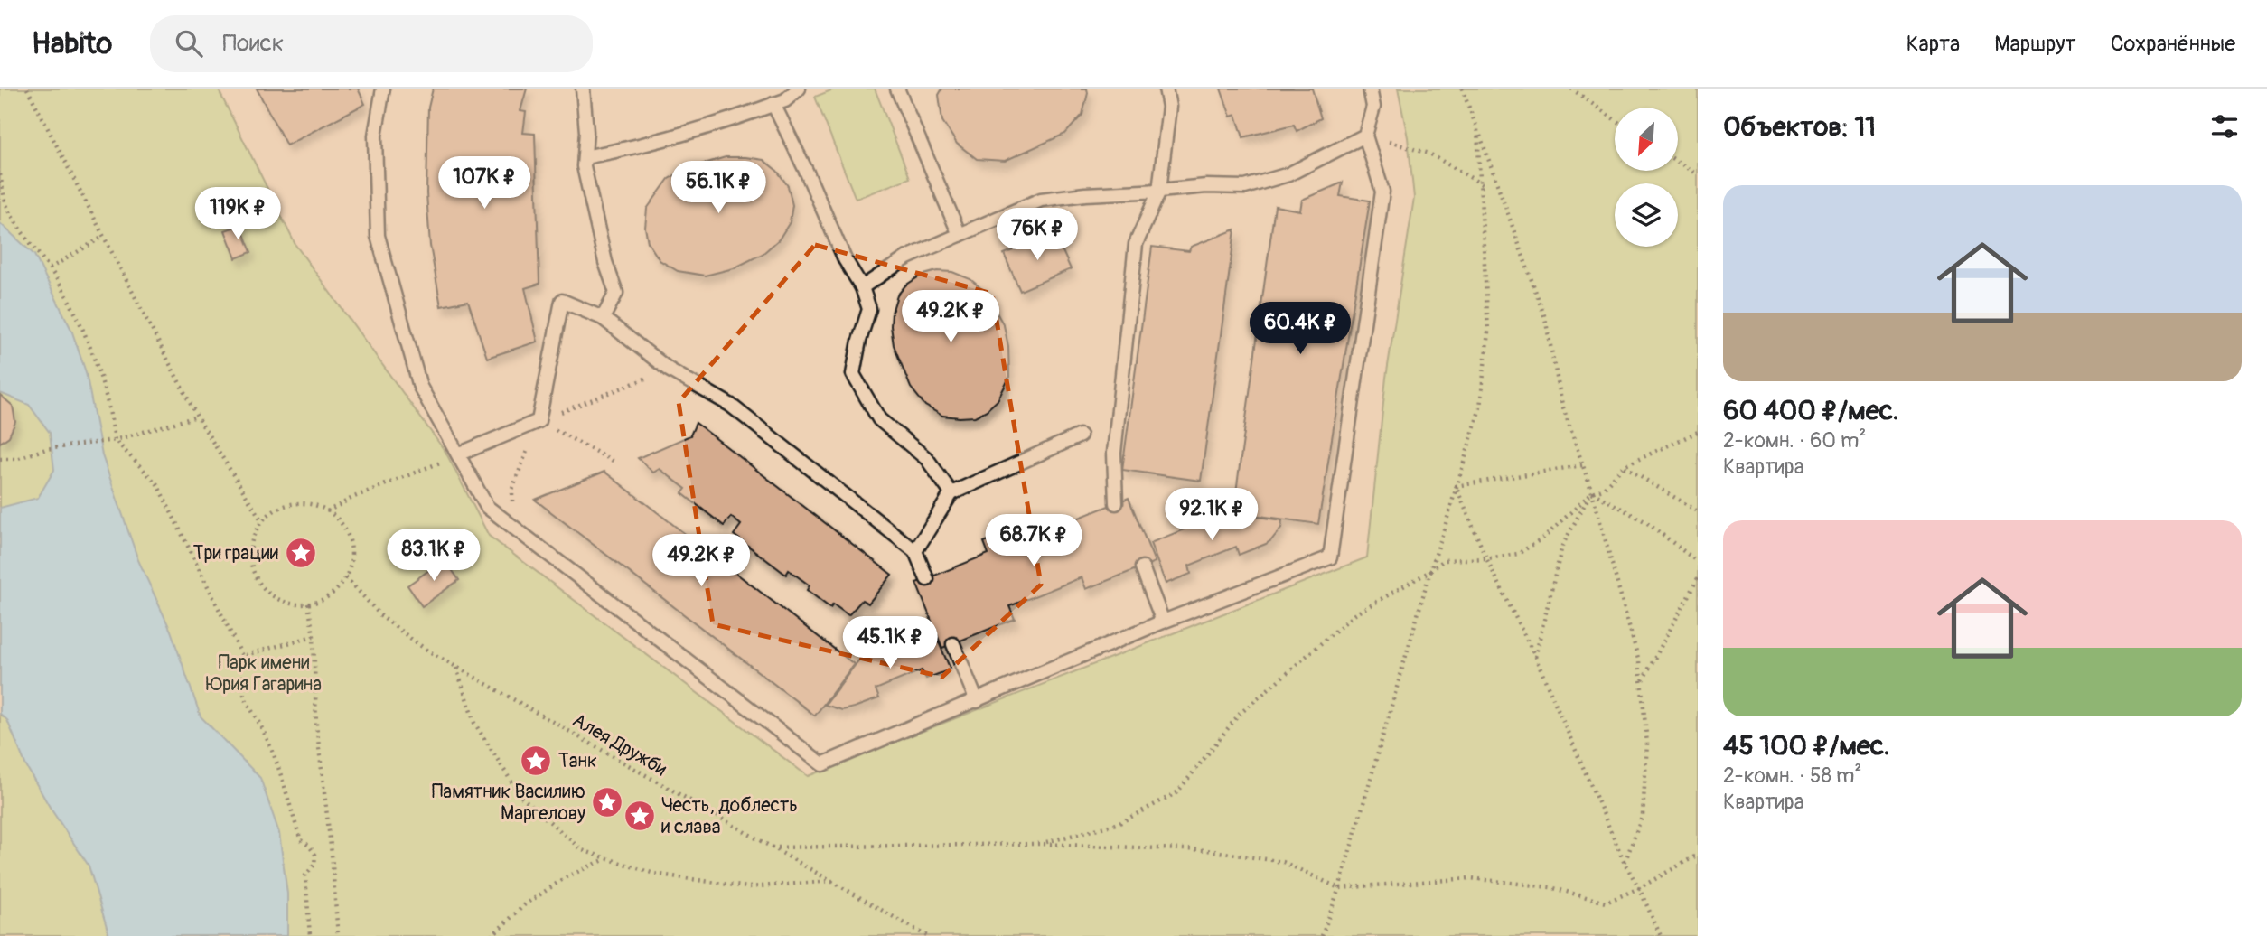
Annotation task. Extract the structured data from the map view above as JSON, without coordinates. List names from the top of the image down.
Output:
{
  "streets": {
    "path": ["Алея Дружби"]
  },
  "parks": ["Парк имени Юрия Гагарина"],
  "places": {
    "place": [
      "Три грации",
      "Танк",
      "Памятник Василию Маргелову",
      "Честь, доблесть и слава"
    ]
  },
  "north": "bottom left",
  "page": {
    "header": "Habito",
    "search": "Поиск",
    "nav": ["Карта", "Маршрут", "Сохранённые"],
    "heading": "Объектов: 11",
    "price": [
      "107K ₽",
      "56.1K ₽",
      "119K ₽",
      "76K ₽",
      "49.2K ₽",
      "60.4K ₽",
      "92.1K ₽",
      "68.7K ₽",
      "83.1K ₽",
      "49.2K ₽",
      "45.1K ₽"
    ],
    "list": [
      {
        "name": "60 400 ₽/мес.",
        "note": "2-комн. · 60 m² · Квартира"
      },
      {
        "name": "45 100 ₽/мес.",
        "note": "2-комн. · 58 m² · Квартира"
      }
    ]
  }
}
